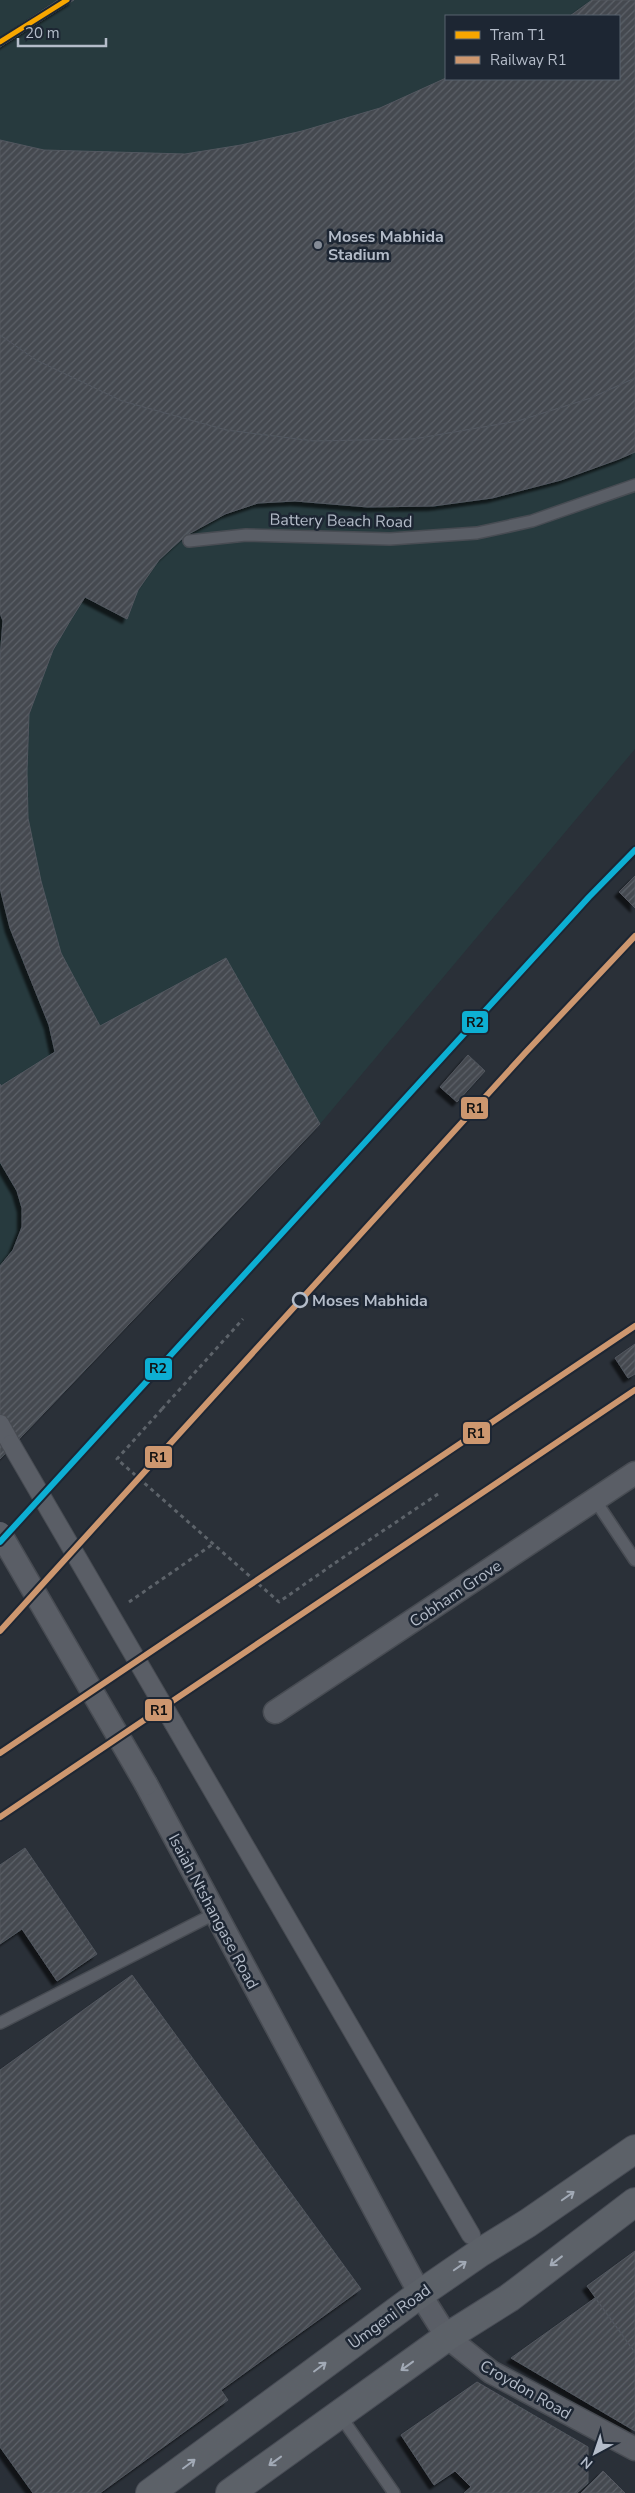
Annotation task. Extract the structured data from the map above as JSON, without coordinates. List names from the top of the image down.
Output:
{
  "streets": {
    "main road": ["Umgeni Road"],
    "street": ["Cobham Grove", "Isaiah Ntshangase Road", "Croydon Road"],
    "lane": ["Battery Beach Road"]
  },
  "crossings": [
    ["Isaiah Ntshangase Road", "Umgeni Road"],
    ["Isaiah Ntshangase Road", "Croydon Road"]
  ],
  "places": ["Moses Mabhida Stadium", "Moses Mabhida"],
  "lines": ["tram line T1", "transit line R2", "rail line R1"],
  "legend": ["Tram T1", "Railway R1"],
  "scale_bar": "20 m",
  "north": "bottom left"
}
